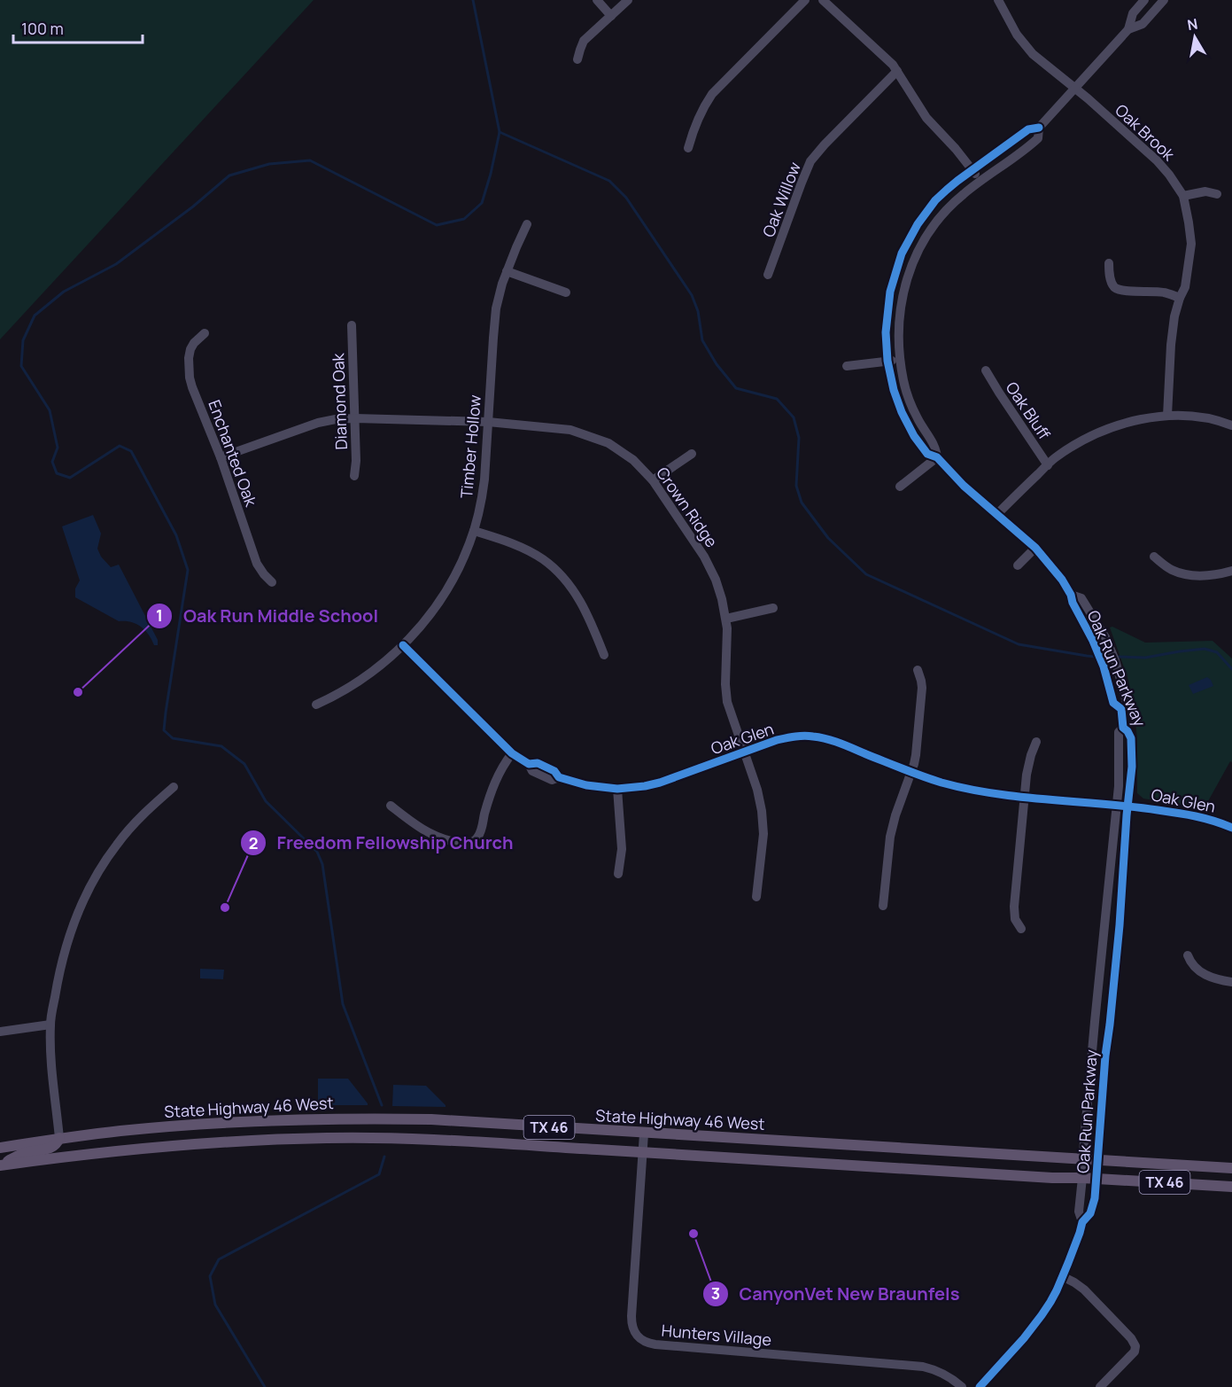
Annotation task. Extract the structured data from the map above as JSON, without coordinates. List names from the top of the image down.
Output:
{
  "streets": {
    "main road": ["State Highway 46 West", "TX 46"],
    "street": [
      "Oak Brook",
      "Oak Willow",
      "Diamond Oak",
      "Oak Bluff",
      "Timber Hollow",
      "Enchanted Oak",
      "Crown Ridge",
      "Oak Run Parkway",
      "Oak Glen",
      "Hunters Village"
    ]
  },
  "crossings": [
    ["Oak Brook", "Oak Run Parkway"],
    ["Diamond Oak", "Crown Ridge"],
    ["Timber Hollow", "Crown Ridge"],
    ["Timber Hollow", "Oak Glen"],
    ["Enchanted Oak", "Crown Ridge"],
    ["Crown Ridge", "Oak Glen"],
    ["Oak Run Parkway", "Oak Glen"],
    ["Oak Run Parkway", "State Highway 46 West"],
    ["State Highway 46 West", "Hunters Village"]
  ],
  "places": ["Oak Run Middle School", "Freedom Fellowship Church", "CanyonVet New Braunfels"],
  "scale_bar": "100 m",
  "north": "top"
}
